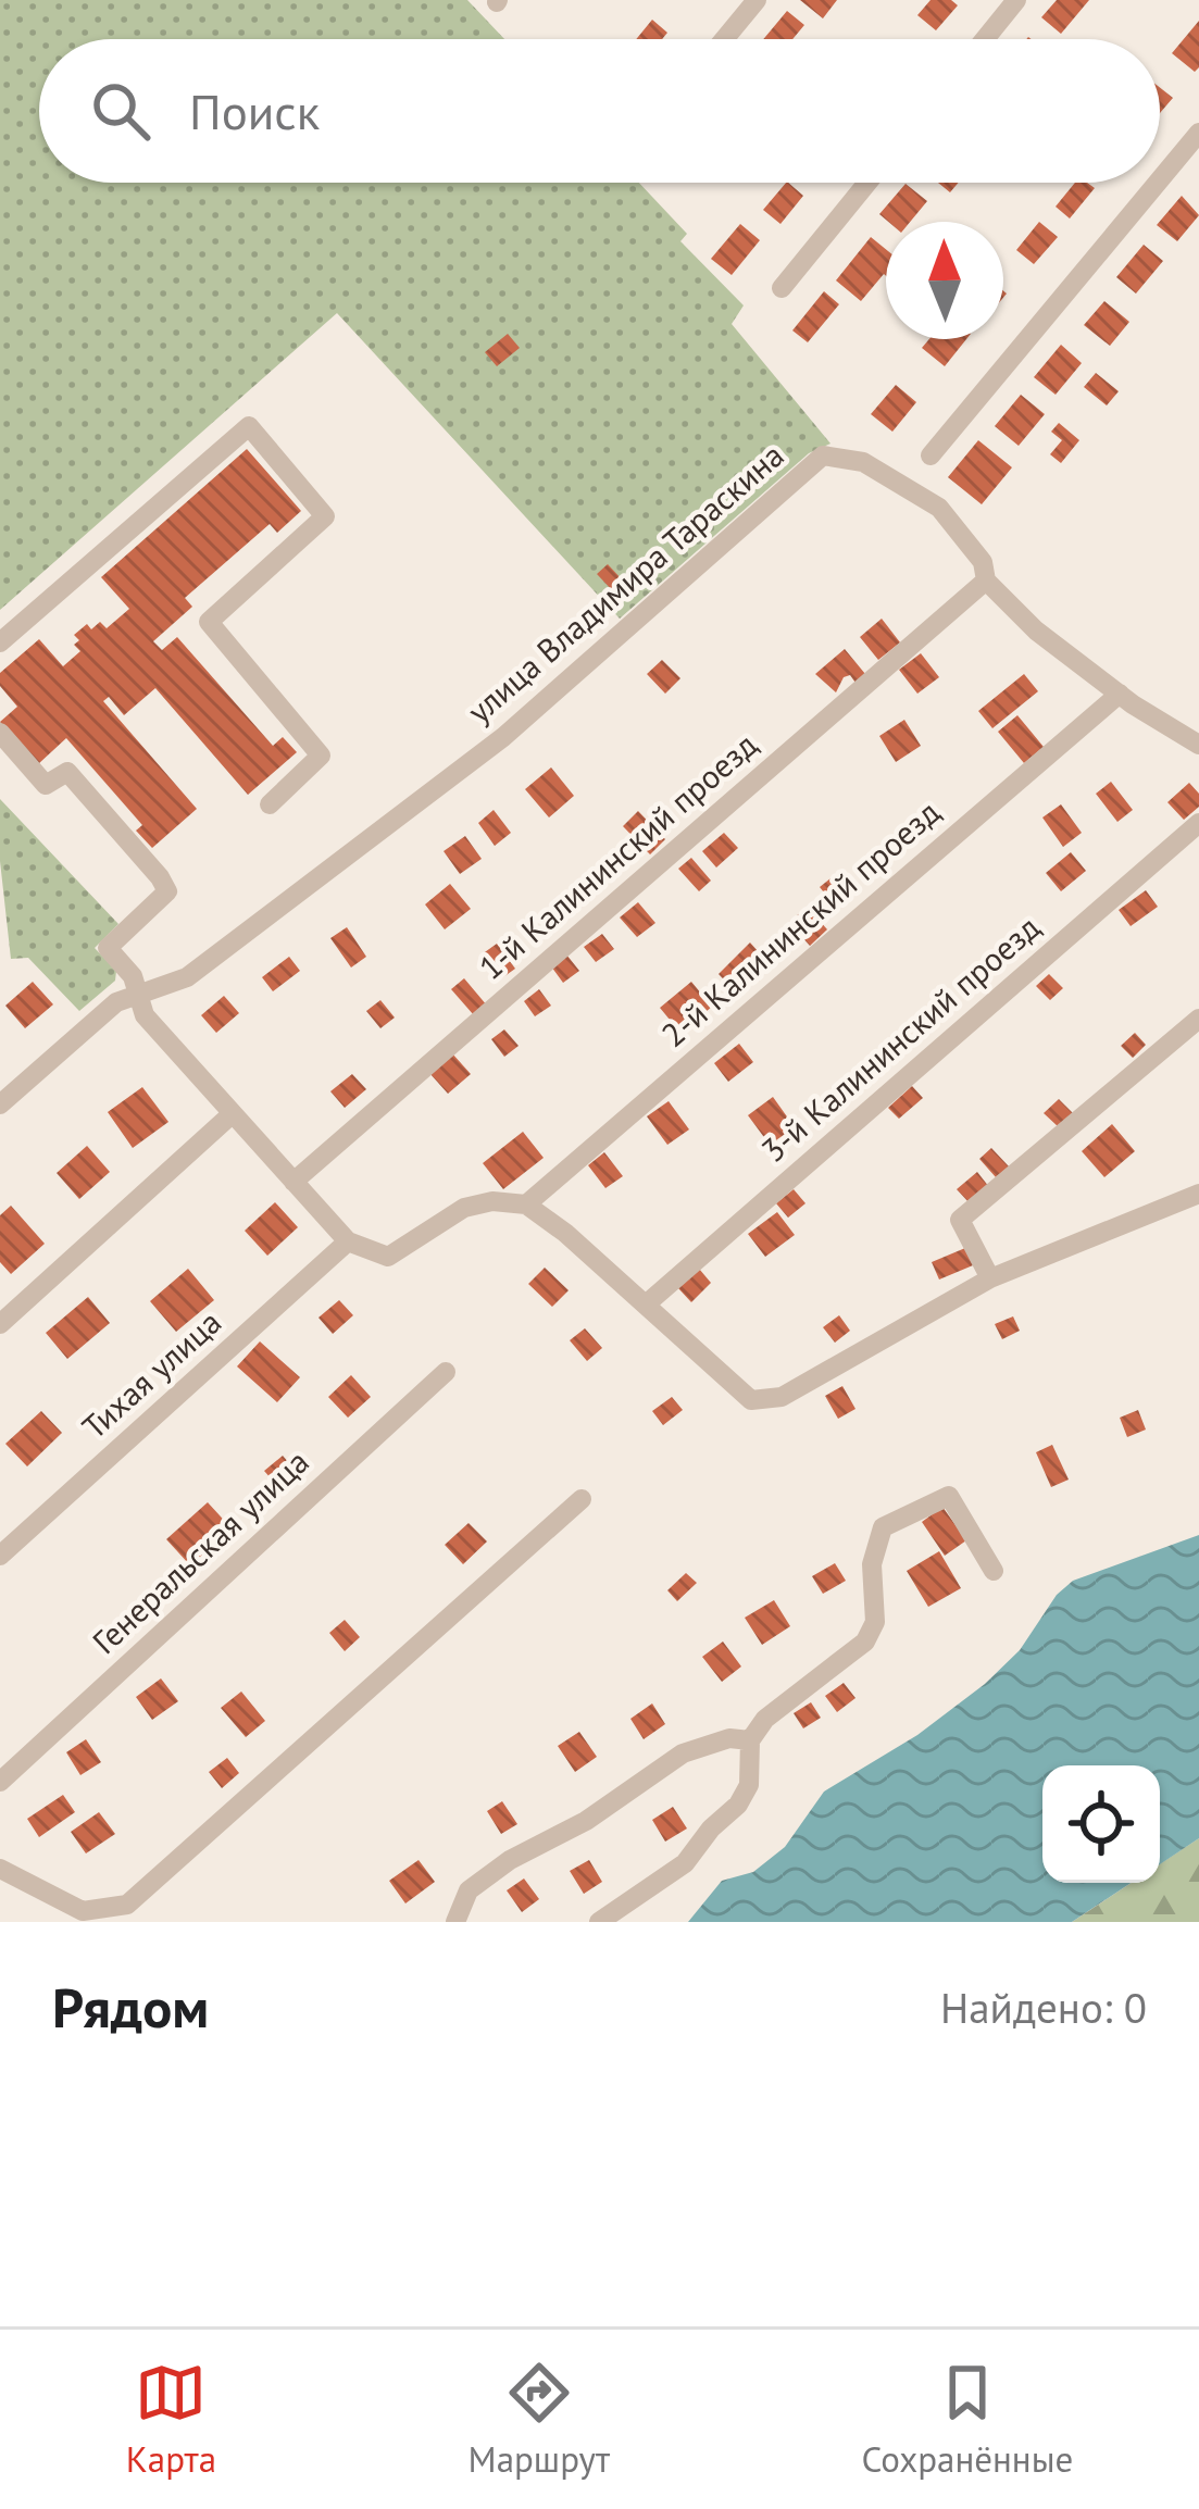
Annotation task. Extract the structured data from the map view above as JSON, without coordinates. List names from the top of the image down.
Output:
{
  "streets": {
    "street": [
      "улица Владимира Тараскина",
      "1-й Калининский проезд",
      "2-й Калининский проезд",
      "3-й Калининский проезд",
      "Тихая улица",
      "Генеральская улица"
    ]
  },
  "crossings": [
    ["улица Владимира Тараскина", "1-й Калининский проезд"],
    ["улица Владимира Тараскина", "2-й Калининский проезд"]
  ],
  "north": "top",
  "page": {
    "search": "Поиск",
    "heading": ["Рядом", "Найдено: 0"],
    "nav": ["Карта", "Маршрут", "Сохранённые"]
  }
}
